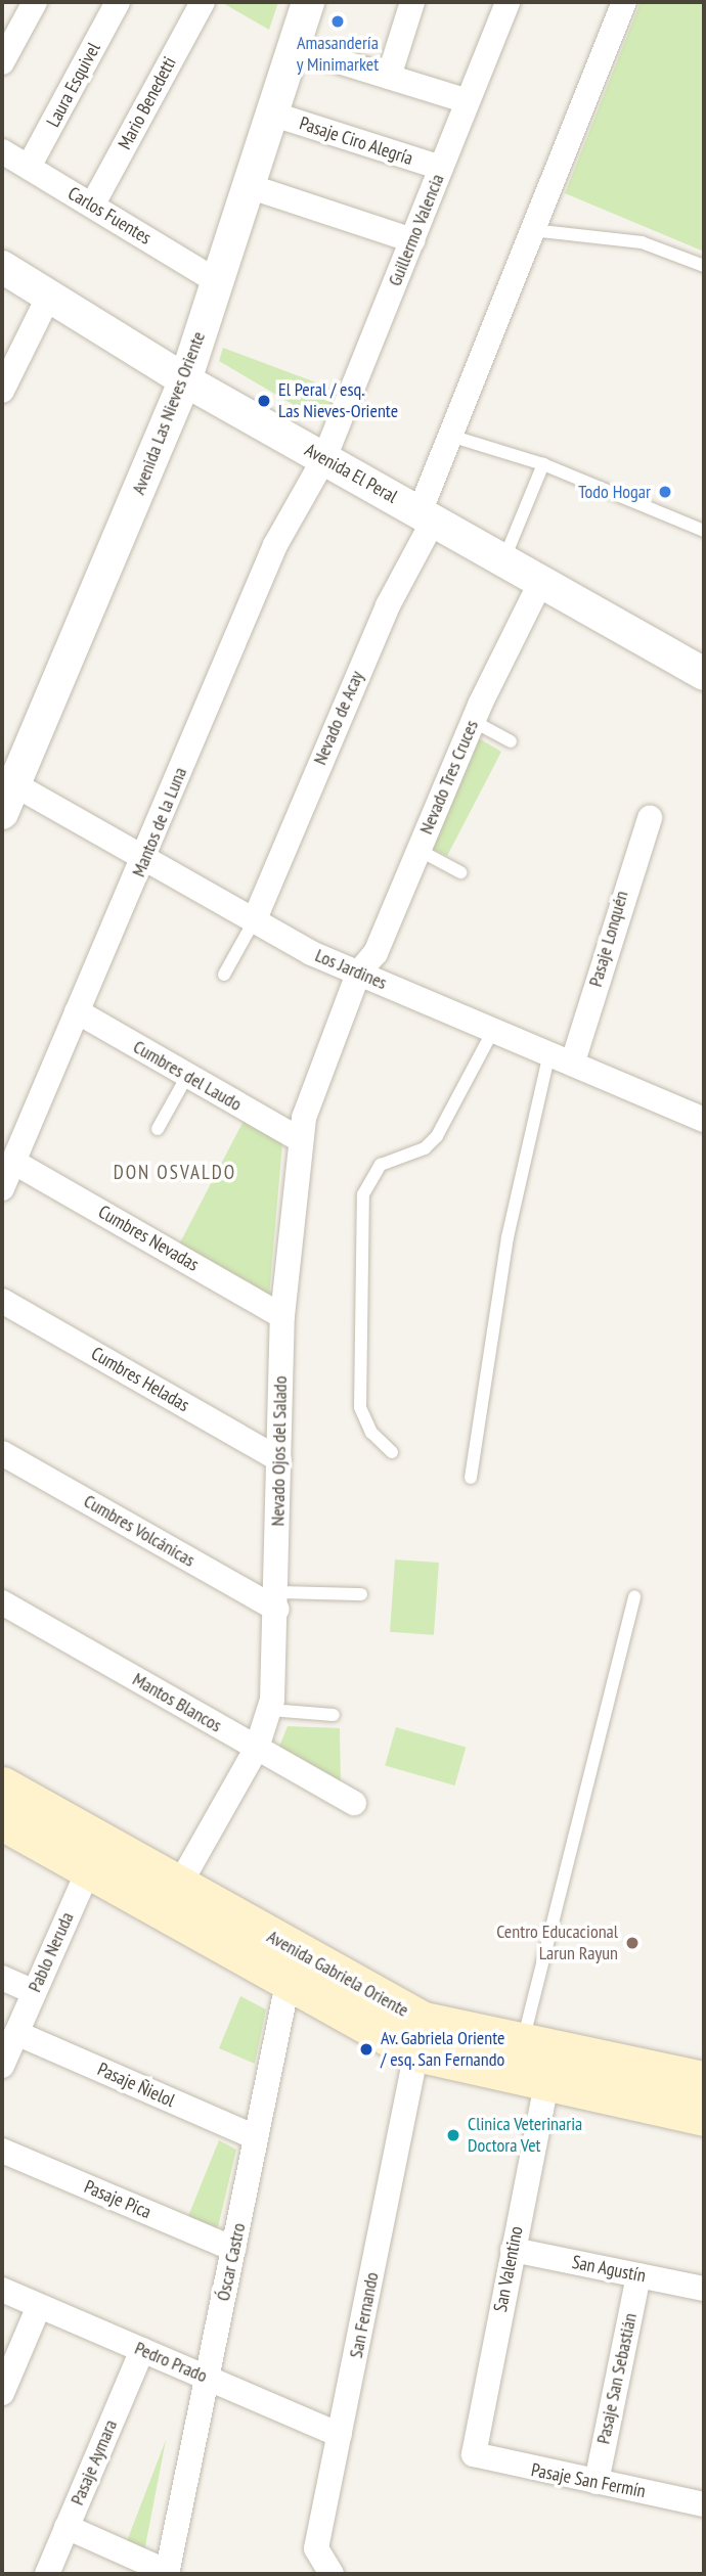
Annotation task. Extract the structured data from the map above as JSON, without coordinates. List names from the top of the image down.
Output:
{
  "streets": {
    "main road": ["Avenida Gabriela Oriente"],
    "street": [
      "Laura Esquivel",
      "Mario Benedetti",
      "Pasaje Ciro Alegría",
      "Carlos Fuentes",
      "Guillermo Valencia",
      "Avenida Las Nieves Oriente",
      "Avenida El Peral",
      "Nevado de Acay",
      "Nevado Tres Cruces",
      "Mantos de la Luna",
      "Pasaje Lonquén",
      "Los Jardines",
      "Cumbres del Laudo",
      "Cumbres Nevadas",
      "Cumbres Heladas",
      "Nevado Ojos del Salado",
      "Cumbres Volcánicas",
      "Mantos Blancos",
      "Pablo Neruda",
      "Pasaje Ñielol",
      "Pasaje Pica",
      "Óscar Castro",
      "San Valentino",
      "San Agustín",
      "San Fernando",
      "Pedro Prado",
      "Pasaje San Sebastián",
      "Pasaje Aymara",
      "Pasaje San Fermín"
    ]
  },
  "crossings": [
    ["Laura Esquivel", "Carlos Fuentes"],
    ["Mario Benedetti", "Carlos Fuentes"],
    ["Pasaje Ciro Alegría", "Guillermo Valencia"],
    ["Pasaje Ciro Alegría", "Avenida Las Nieves Oriente"],
    ["Carlos Fuentes", "Avenida Las Nieves Oriente"],
    ["Guillermo Valencia", "Avenida El Peral"],
    ["Guillermo Valencia", "Mantos de la Luna"],
    ["Avenida Las Nieves Oriente", "Avenida El Peral"],
    ["Avenida Las Nieves Oriente", "Los Jardines"],
    ["Avenida El Peral", "Nevado de Acay"],
    ["Avenida El Peral", "Nevado Tres Cruces"],
    ["Avenida El Peral", "Mantos de la Luna"],
    ["Nevado de Acay", "Los Jardines"],
    ["Nevado Tres Cruces", "Los Jardines"],
    ["Nevado Tres Cruces", "Nevado Ojos del Salado"],
    ["Mantos de la Luna", "Los Jardines"],
    ["Mantos de la Luna", "Cumbres del Laudo"],
    ["Mantos de la Luna", "Cumbres Nevadas"],
    ["Pasaje Lonquén", "Los Jardines"],
    ["Los Jardines", "Nevado Ojos del Salado"],
    ["Cumbres del Laudo", "Nevado Ojos del Salado"],
    ["Cumbres Nevadas", "Nevado Ojos del Salado"],
    ["Cumbres Heladas", "Nevado Ojos del Salado"],
    ["Nevado Ojos del Salado", "Cumbres Volcánicas"],
    ["Nevado Ojos del Salado", "Mantos Blancos"],
    ["Nevado Ojos del Salado", "Avenida Gabriela Oriente"],
    ["Pablo Neruda", "Avenida Gabriela Oriente"],
    ["Pablo Neruda", "Pasaje Ñielol"],
    ["Avenida Gabriela Oriente", "Óscar Castro"],
    ["Avenida Gabriela Oriente", "San Valentino"],
    ["Avenida Gabriela Oriente", "San Fernando"],
    ["Pasaje Ñielol", "Óscar Castro"],
    ["Pasaje Pica", "Óscar Castro"],
    ["Óscar Castro", "Pedro Prado"],
    ["San Valentino", "San Agustín"],
    ["San Valentino", "Pasaje San Fermín"],
    ["San Agustín", "Pasaje San Sebastián"],
    ["San Fernando", "Pedro Prado"],
    ["Pedro Prado", "Pasaje Aymara"],
    ["Pasaje San Sebastián", "Pasaje San Fermín"]
  ],
  "districts": ["DON OSVALDO"],
  "places": [
    "Amasandería y Minimarket",
    "El Peral / esq. Las Nieves-Oriente",
    "Todo Hogar",
    "Centro Educacional Larun Rayun",
    "Av. Gabriela Oriente / esq. San Fernando",
    "Clinica Veterinaria Doctora Vet"
  ]
}
